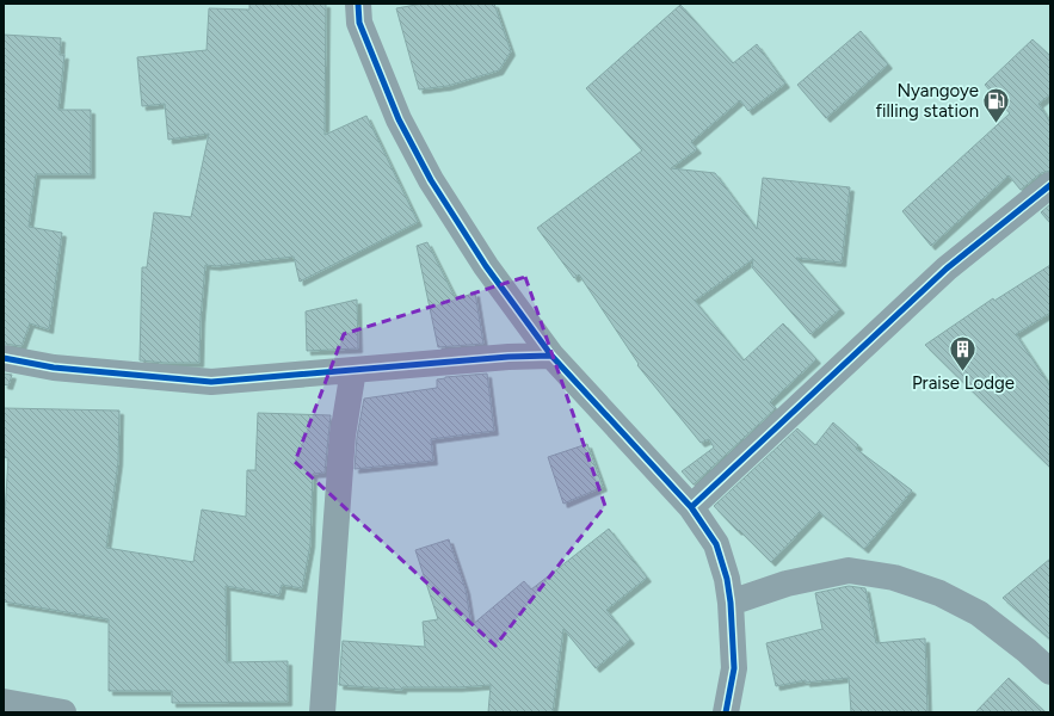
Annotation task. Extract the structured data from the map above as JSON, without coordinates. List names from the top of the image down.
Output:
{
  "places": {
    "fuel station": ["Nyangoye filling station"],
    "building": ["Praise Lodge"]
  }
}
